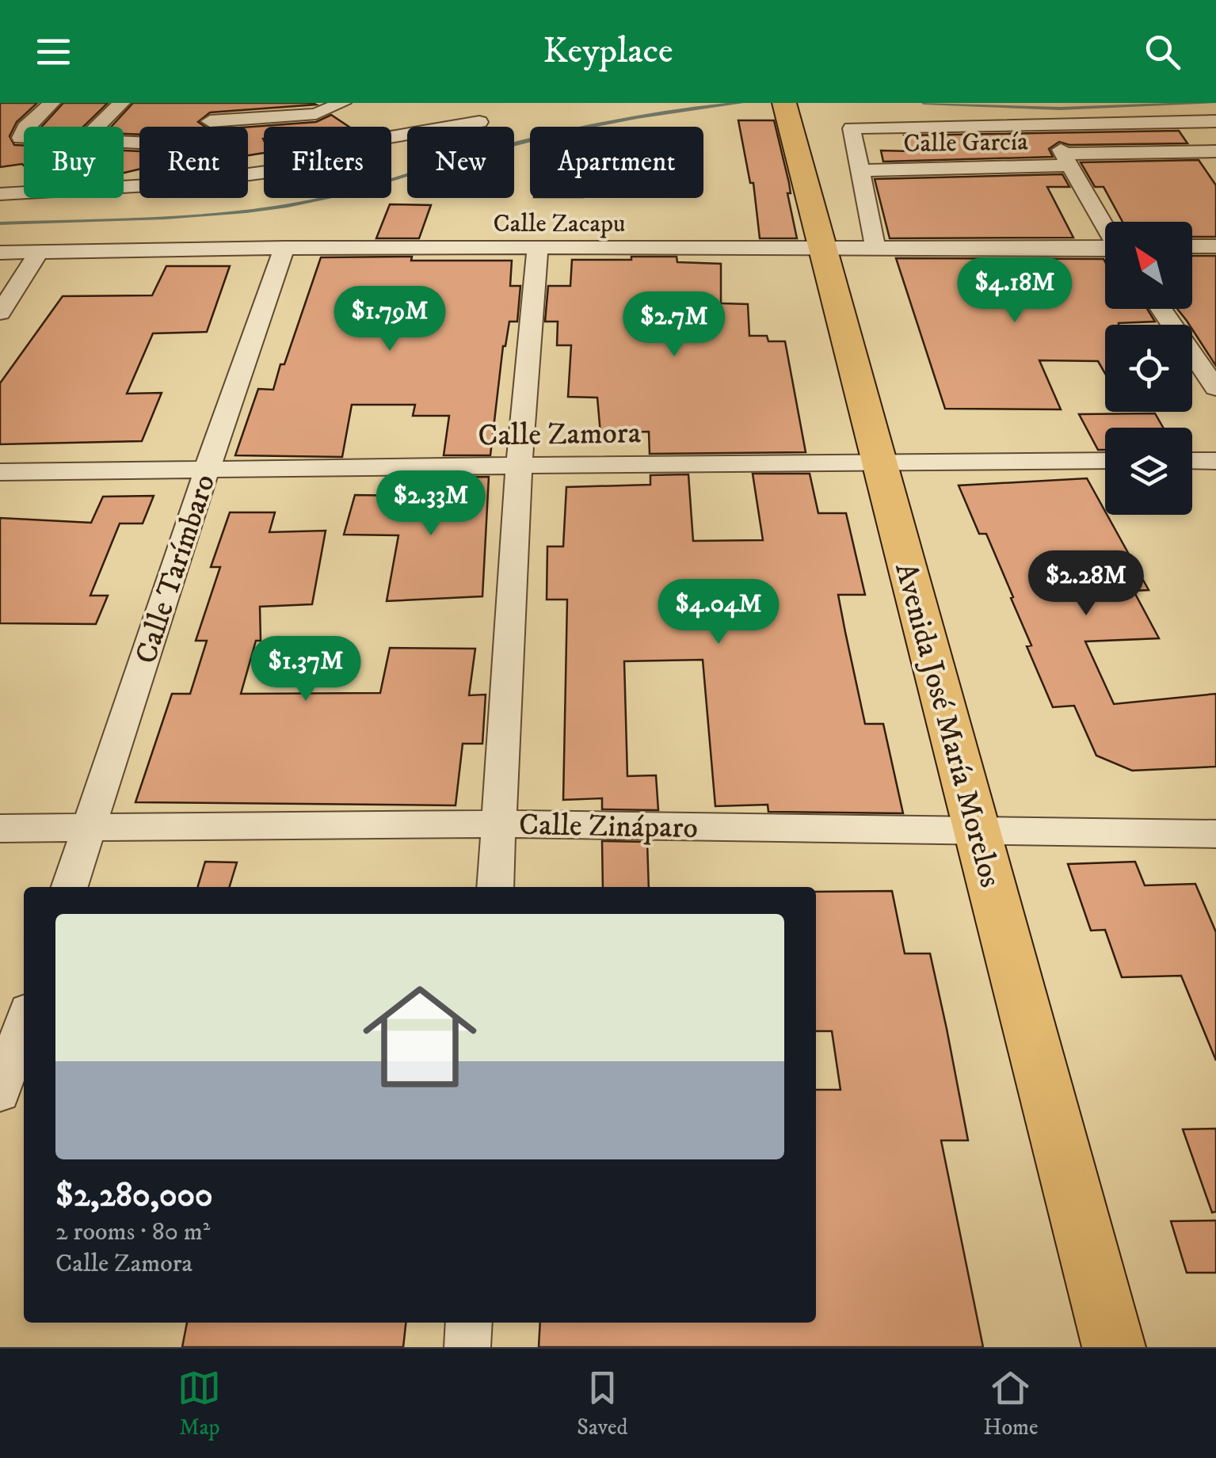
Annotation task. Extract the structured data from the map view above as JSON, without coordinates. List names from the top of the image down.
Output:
{
  "streets": {
    "main road": ["Avenida José María Morelos"],
    "street": [
      "Calle García",
      "Calle Zacapu",
      "Calle Zamora",
      "Calle Tarímbaro",
      "Calle Zináparo"
    ]
  },
  "crossings": [
    ["Calle Zacapu", "Calle Tarímbaro"],
    ["Calle Zacapu", "Avenida José María Morelos"],
    ["Calle Zamora", "Calle Tarímbaro"],
    ["Calle Zamora", "Avenida José María Morelos"],
    ["Calle Tarímbaro", "Calle Zináparo"],
    ["Avenida José María Morelos", "Calle Zináparo"]
  ],
  "north": "top left",
  "page": {
    "header": "Keyplace",
    "chip": [
      "Buy",
      "Rent",
      "Filters",
      "New",
      "Apartment"
    ],
    "price": [
      "$4.18M",
      "$1.79M",
      "$2.7M",
      "$2.33M",
      "$2.28M",
      "$4.04M",
      "$1.37M"
    ],
    "list": [
      {
        "name": "$2,280,000",
        "note": "2 rooms · 80 m² · Calle Zamora"
      }
    ],
    "tabs": ["Map", "Saved", "Home"]
  }
}
